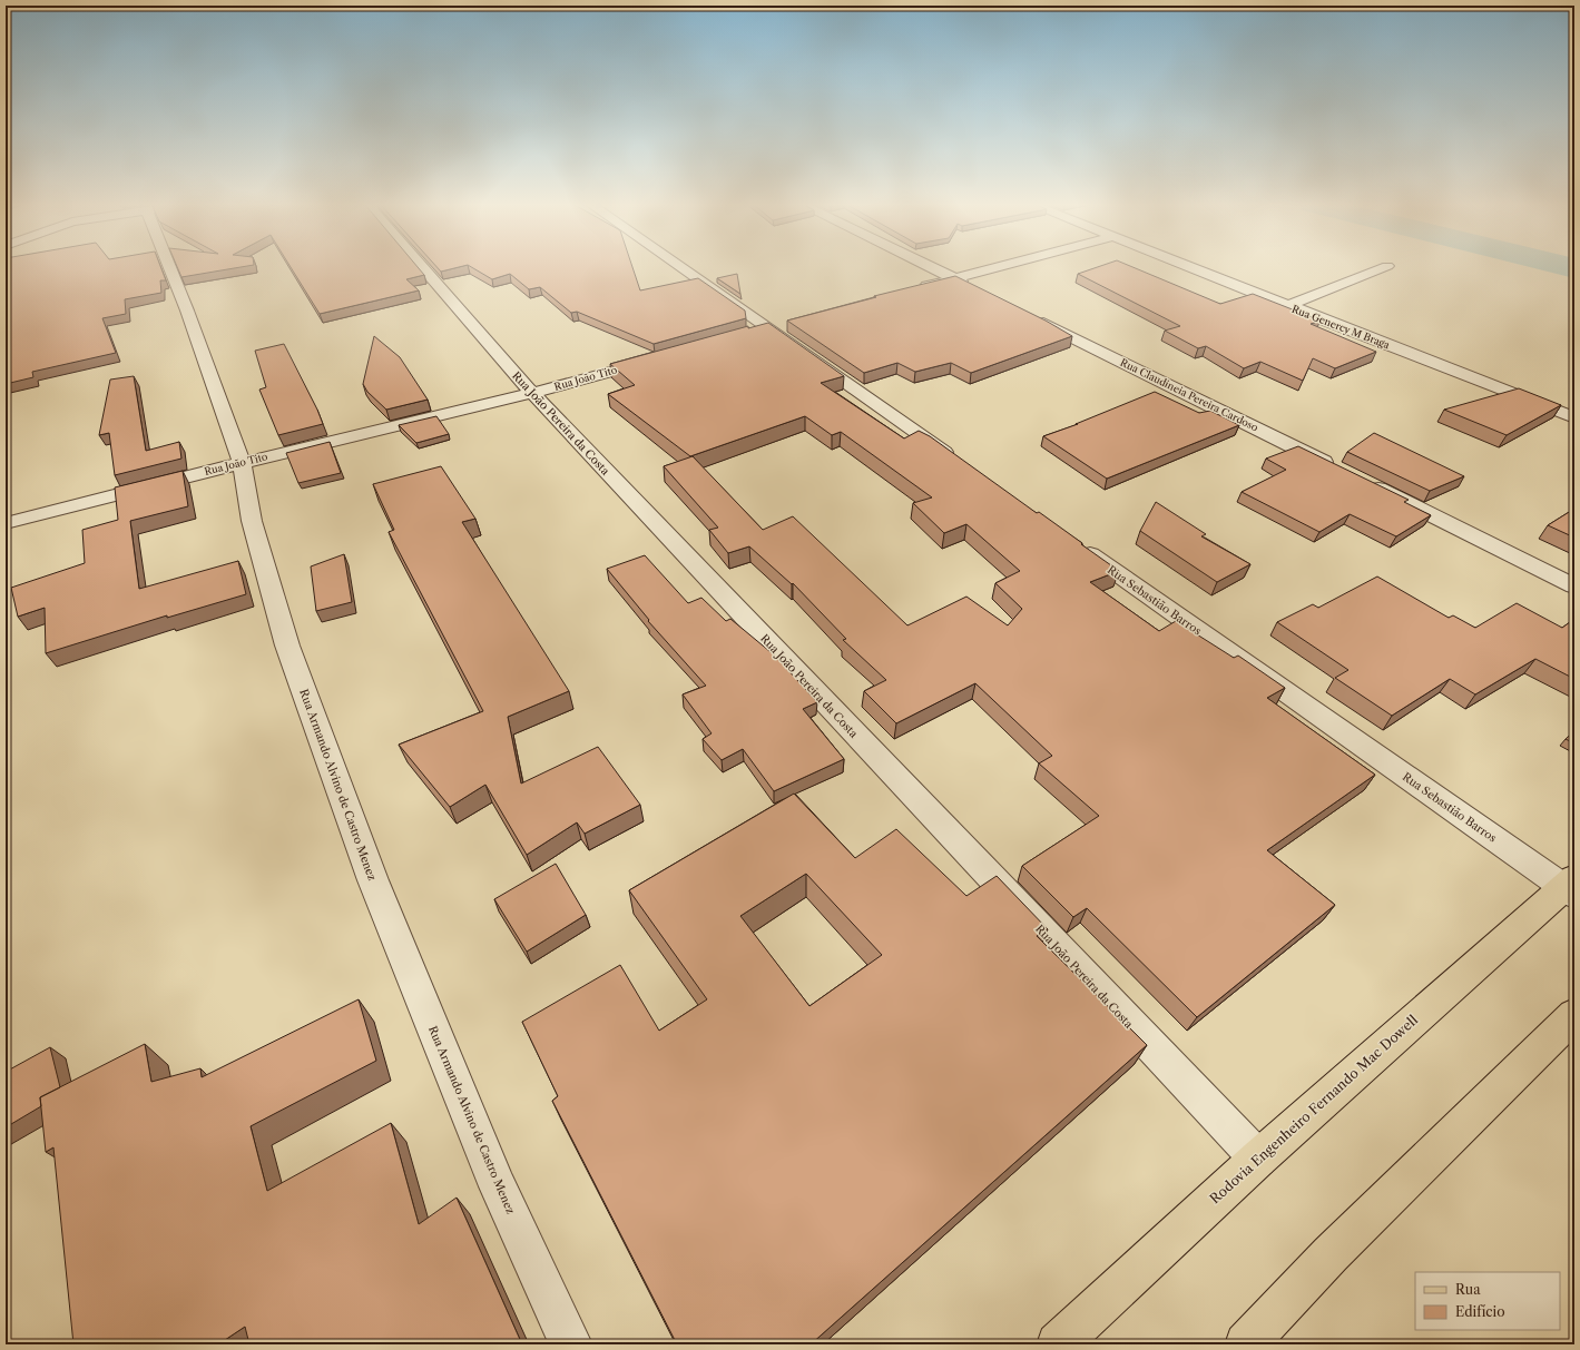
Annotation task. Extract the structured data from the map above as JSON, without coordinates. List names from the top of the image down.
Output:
{
  "streets": {
    "main road": ["Rodovia Engenheiro Fernando Mac Dowell"],
    "street": [
      "Rua Genercy M Braga",
      "Rua João Tito",
      "Rua Claudineia Pereira Cardoso",
      "Rua João Pereira da Costa",
      "Rua Sebastião Barros",
      "Rua Armando Alvino de Castro Menez"
    ]
  },
  "crossings": [
    ["Rua João Tito", "Rua João Pereira da Costa"],
    ["Rua João Tito", "Rua Armando Alvino de Castro Menez"],
    ["Rua João Pereira da Costa", "Rodovia Engenheiro Fernando Mac Dowell"],
    ["Rua Sebastião Barros", "Rodovia Engenheiro Fernando Mac Dowell"]
  ],
  "legend": ["Rua", "Edifício"]
}
